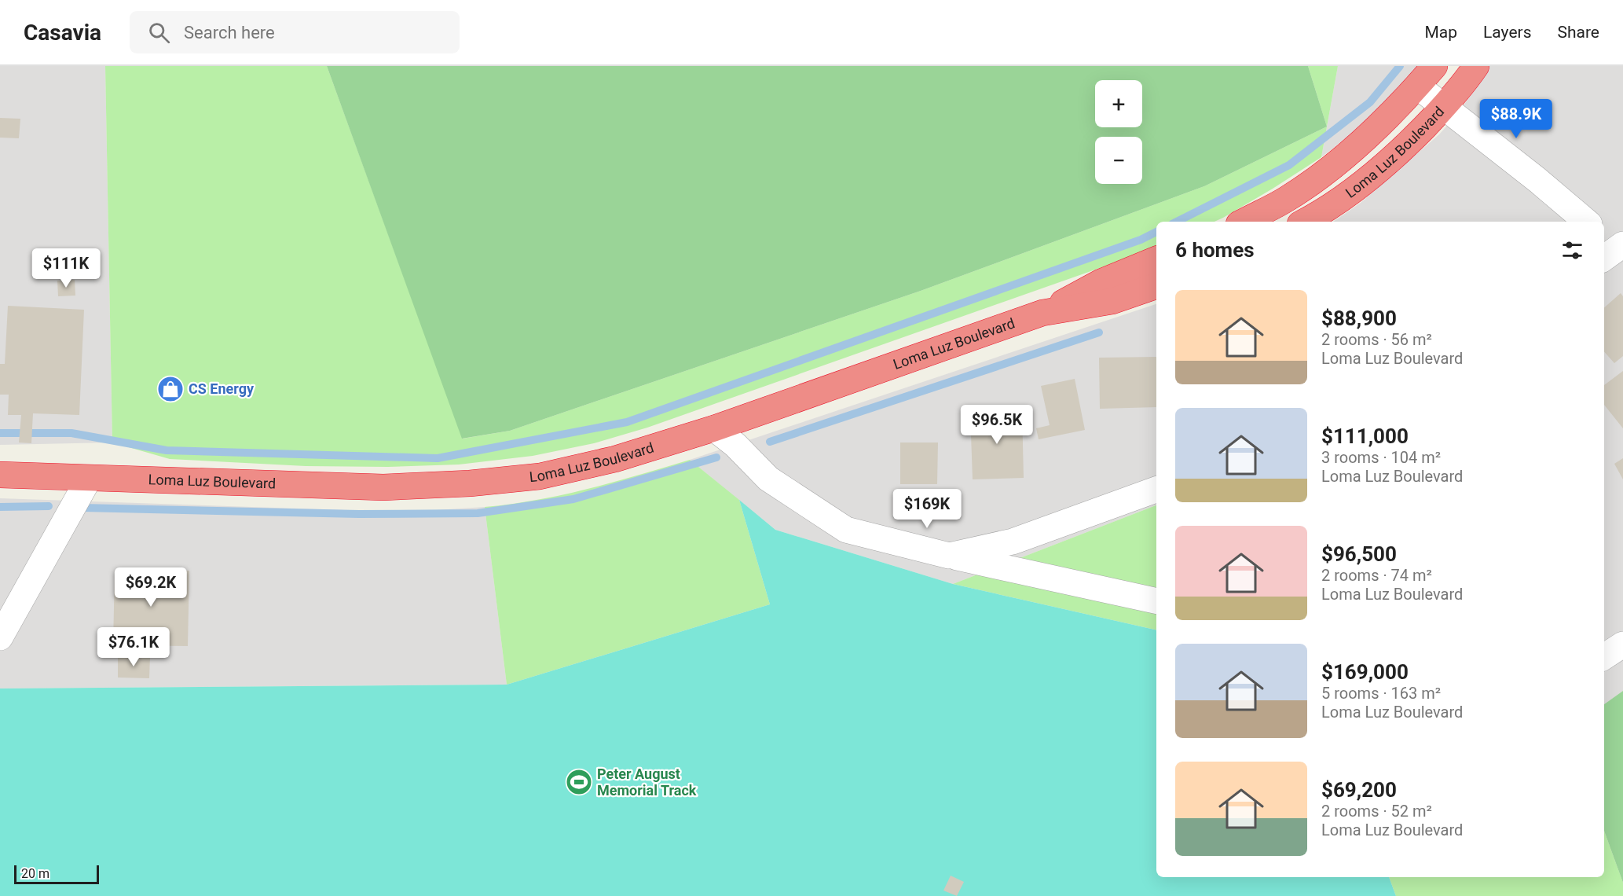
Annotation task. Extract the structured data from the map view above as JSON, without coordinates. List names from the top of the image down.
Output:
{
  "streets": {
    "highway": ["Loma Luz Boulevard"]
  },
  "places": {
    "shop": ["CS Energy"],
    "sports": ["Peter August Memorial Track"]
  },
  "scale_bar": "20 m",
  "page": {
    "header": "Casavia",
    "search": "Search here",
    "nav": ["Map", "Layers", "Share"],
    "map_buttons": ["+", "−"],
    "price": [
      "$88.9K",
      "$111K",
      "$96.5K",
      "$169K",
      "$69.2K",
      "$76.1K"
    ],
    "heading": "6 homes",
    "list": [
      {
        "name": "$88,900",
        "note": "2 rooms · 56 m² · Loma Luz Boulevard"
      },
      {
        "name": "$111,000",
        "note": "3 rooms · 104 m² · Loma Luz Boulevard"
      },
      {
        "name": "$96,500",
        "note": "2 rooms · 74 m² · Loma Luz Boulevard"
      },
      {
        "name": "$169,000",
        "note": "5 rooms · 163 m² · Loma Luz Boulevard"
      },
      {
        "name": "$69,200",
        "note": "2 rooms · 52 m² · Loma Luz Boulevard"
      }
    ],
    "scale": "20 m"
  }
}
